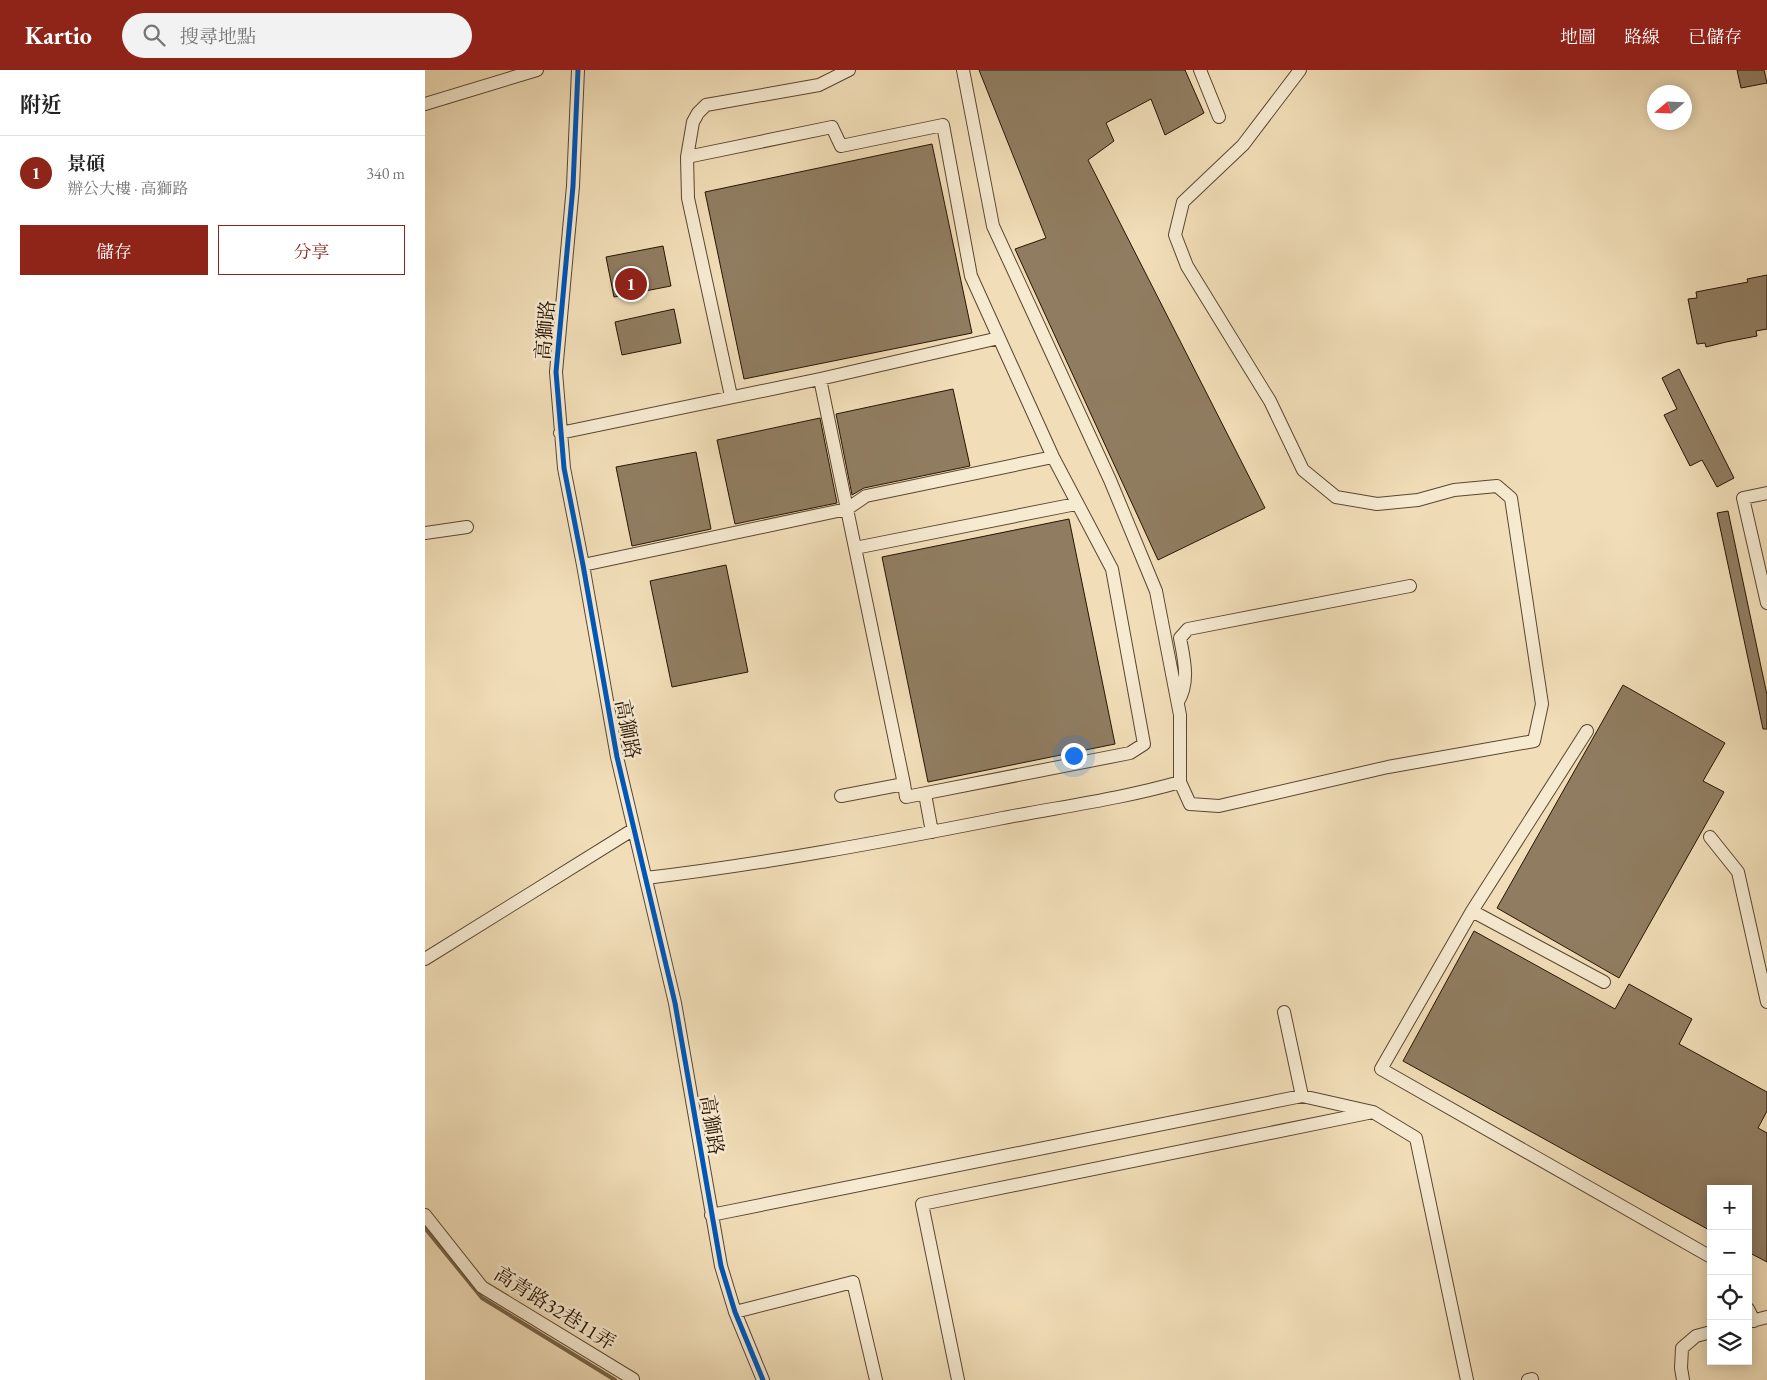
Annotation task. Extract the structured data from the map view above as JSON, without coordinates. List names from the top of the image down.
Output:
{
  "streets": {
    "street": ["高獅路", "高青路32巷11弄"]
  },
  "north": "left",
  "page": {
    "header": "Kartio",
    "search": "搜尋地點",
    "nav": ["地圖", "路線", "已儲存"],
    "heading": "附近",
    "list": [
      {
        "mark": "1",
        "name": "景碩",
        "note": "辦公大樓 · 高獅路",
        "value": "340 m"
      }
    ],
    "buttons": ["儲存", "分享"],
    "pins": "1",
    "map_buttons": ["+", "−"]
  }
}
